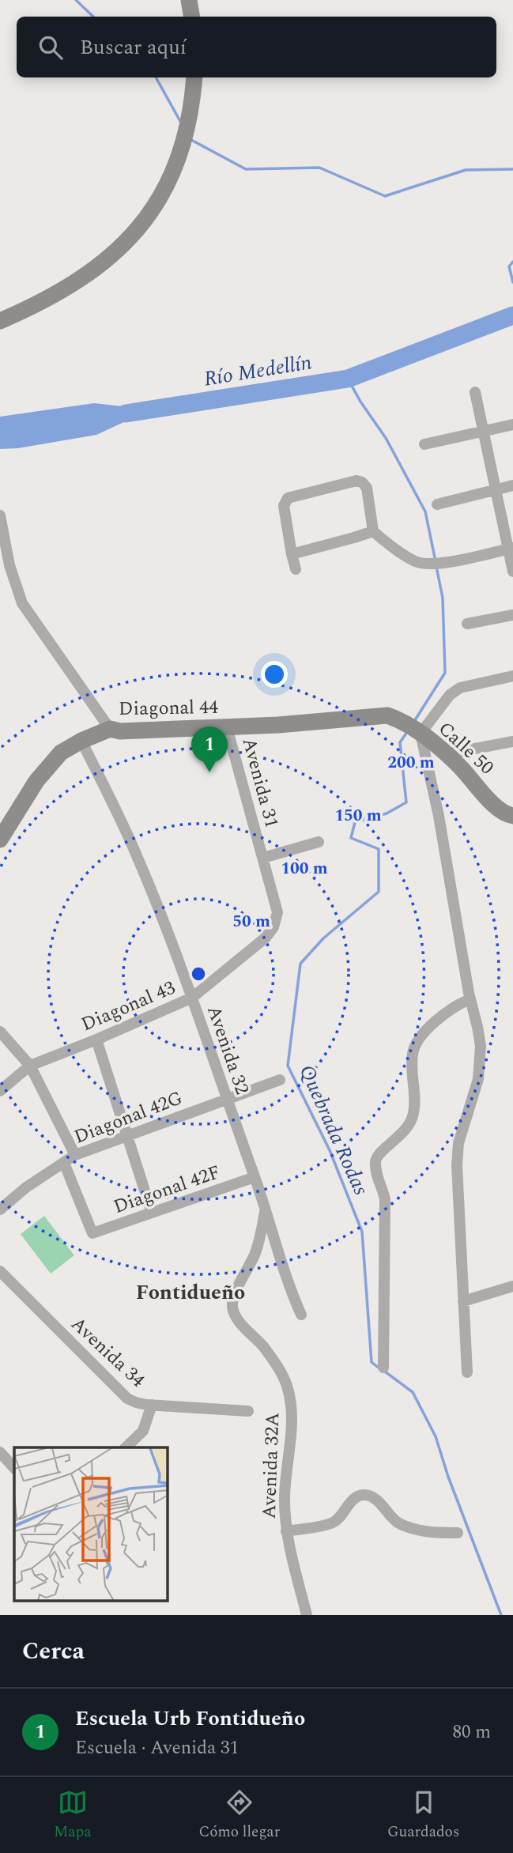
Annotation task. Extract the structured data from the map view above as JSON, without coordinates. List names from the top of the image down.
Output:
{
  "streets": {
    "main road": ["Diagonal 44", "Calle 50"],
    "street": [
      "Avenida 31",
      "Diagonal 43",
      "Avenida 32",
      "Diagonal 42G",
      "Diagonal 42F",
      "Avenida 34",
      "Avenida 32A"
    ]
  },
  "crossings": [
    ["Diagonal 44", "Calle 50"],
    ["Diagonal 44", "Avenida 31"],
    ["Diagonal 44", "Avenida 32"],
    ["Avenida 31", "Diagonal 43"],
    ["Diagonal 43", "Avenida 32"],
    ["Avenida 32", "Diagonal 42G"],
    ["Avenida 32", "Diagonal 42F"],
    ["Avenida 32", "Avenida 32A"],
    ["Diagonal 42G", "Diagonal 42F"]
  ],
  "districts": ["Fontidueño"],
  "water": ["Río Medellín", "Quebrada Rodas"],
  "page": {
    "search": "Buscar aquí",
    "pins": "1",
    "heading": "Cerca",
    "list": [
      {
        "mark": "1",
        "name": "Escuela Urb Fontidueño",
        "note": "Escuela · Avenida 31",
        "value": "80 m"
      }
    ],
    "nav": ["Mapa", "Cómo llegar", "Guardados"]
  },
  "rings": [
    "200 m",
    "150 m",
    "100 m",
    "50 m"
  ]
}
